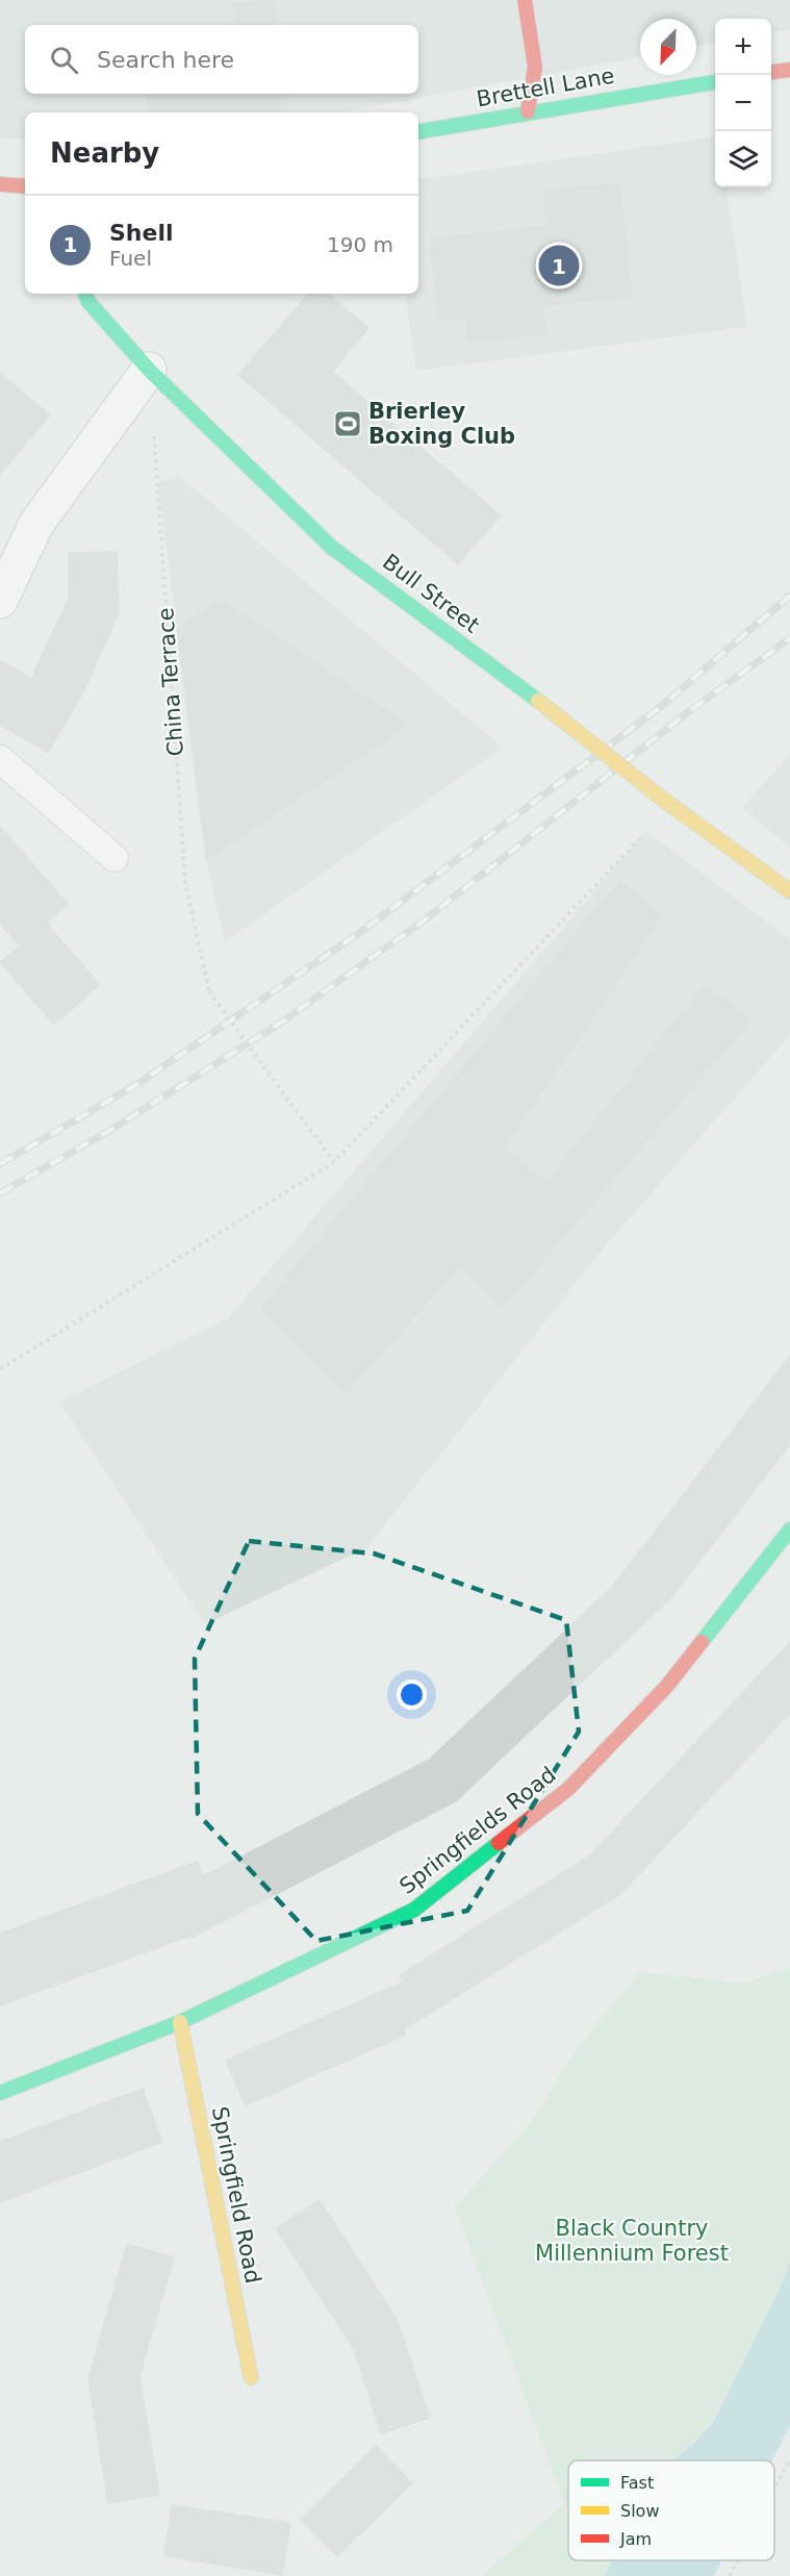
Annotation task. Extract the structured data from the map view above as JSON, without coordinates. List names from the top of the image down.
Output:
{
  "streets": {
    "street": [
      "Brettell Lane",
      "Bull Street",
      "Springfields Road",
      "Springfield Road"
    ],
    "path": ["China Terrace"]
  },
  "crossings": [
    ["Bull Street", "China Terrace"],
    ["Springfields Road", "Springfield Road"]
  ],
  "parks": ["Black Country Millennium Forest"],
  "places": {
    "sports": ["Brierley Boxing Club"]
  },
  "legend": ["Fast", "Slow", "Jam"],
  "north": "bottom left",
  "page": {
    "map_buttons": ["+", "−"],
    "search": "Search here",
    "heading": "Nearby",
    "list": [
      {
        "mark": "1",
        "name": "Shell",
        "note": "Fuel",
        "value": "190 m"
      }
    ],
    "pins": "1"
  }
}
